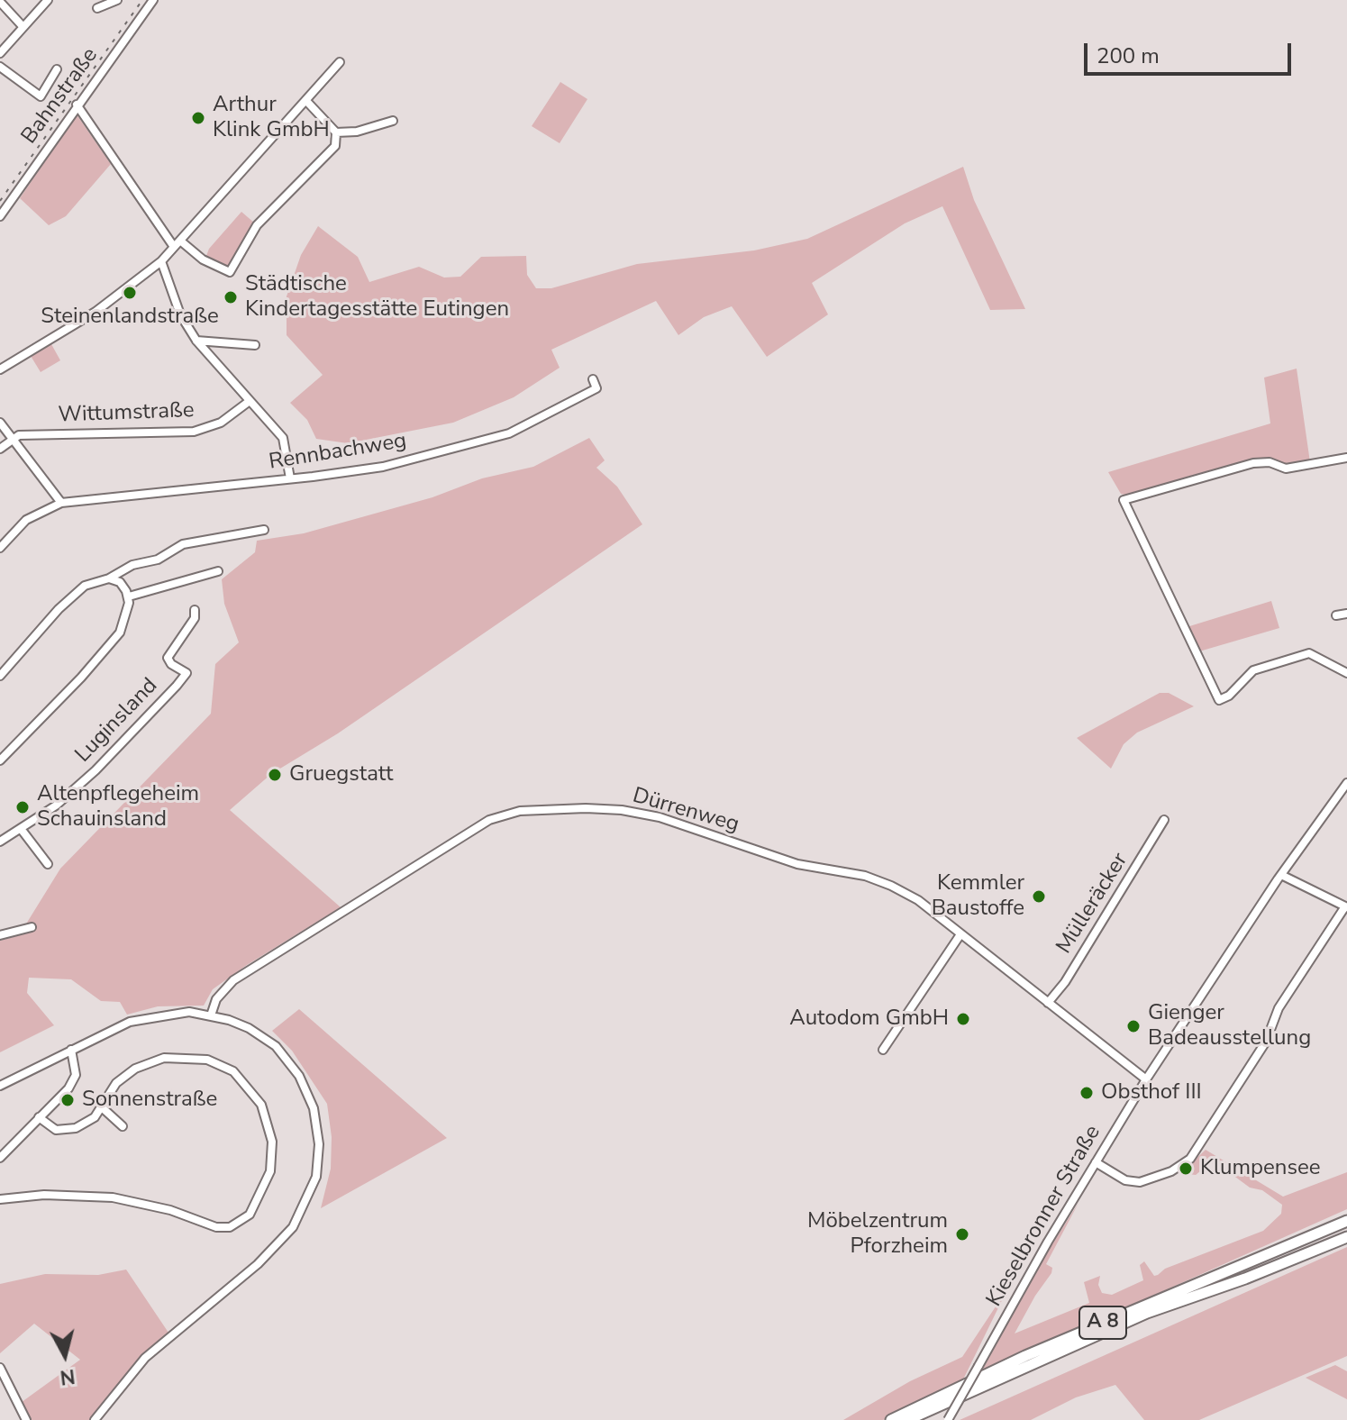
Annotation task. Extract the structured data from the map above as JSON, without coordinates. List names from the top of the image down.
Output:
{
  "streets": {
    "highway": ["A 8"],
    "street": [
      "Bahnstraße",
      "Wittumstraße",
      "Rennbachweg",
      "Luginsland",
      "Dürrenweg",
      "Mülleräcker",
      "Kieselbronner Straße"
    ]
  },
  "crossings": [
    ["Dürrenweg", "Mülleräcker"],
    ["Dürrenweg", "Kieselbronner Straße"]
  ],
  "places": [
    "Arthur Klink GmbH",
    "Steinenlandstraße",
    "Städtische Kindertagesstätte Eutingen",
    "Gruegstatt",
    "Altenpflegeheim Schauinsland",
    "Kemmler Baustoffe",
    "Autodom GmbH",
    "Gienger Badeausstellung",
    "Obsthof III",
    "Sonnenstraße",
    "Klumpensee",
    "Möbelzentrum Pforzheim"
  ],
  "scale_bar": "200 m",
  "north": "bottom"
}
